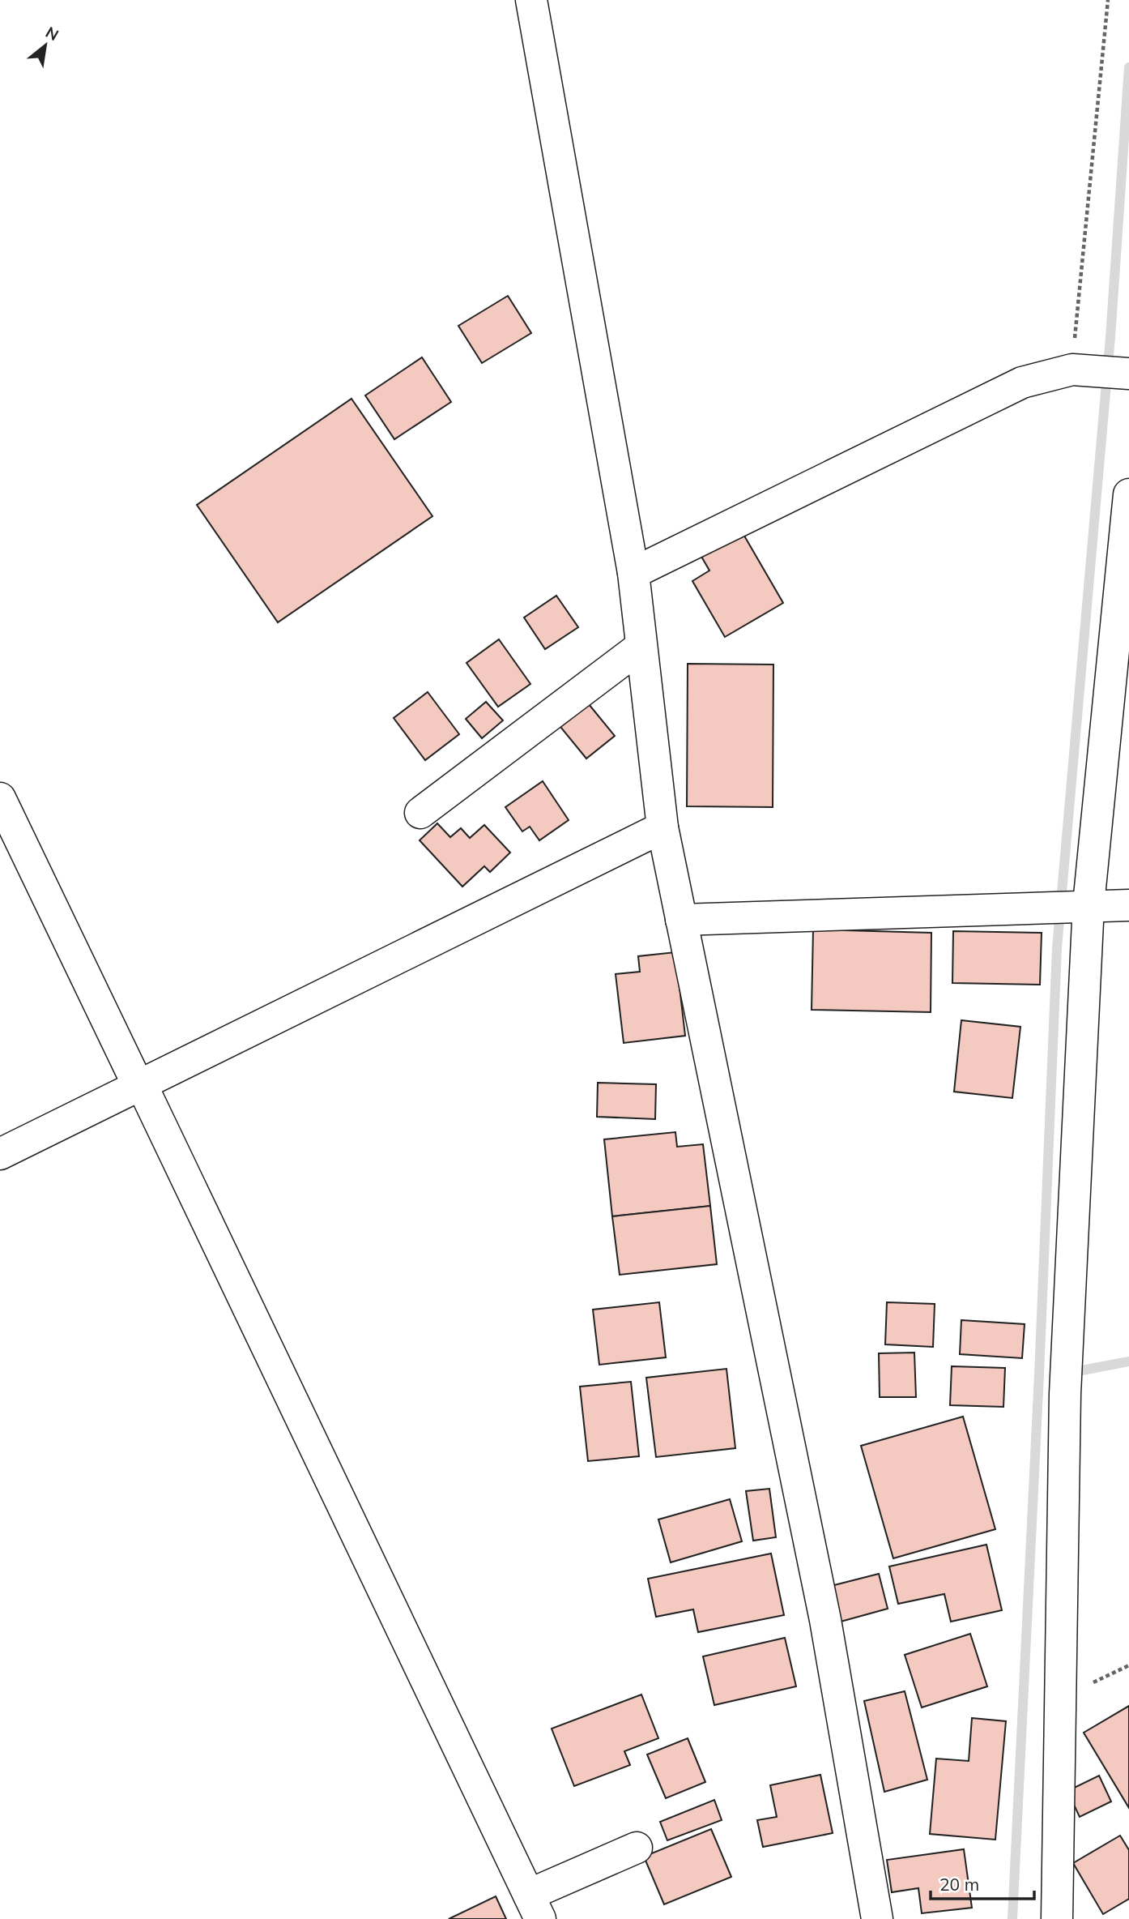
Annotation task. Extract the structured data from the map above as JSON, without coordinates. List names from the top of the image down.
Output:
{
  "scale_bar": "20 m",
  "north": "top right"
}
